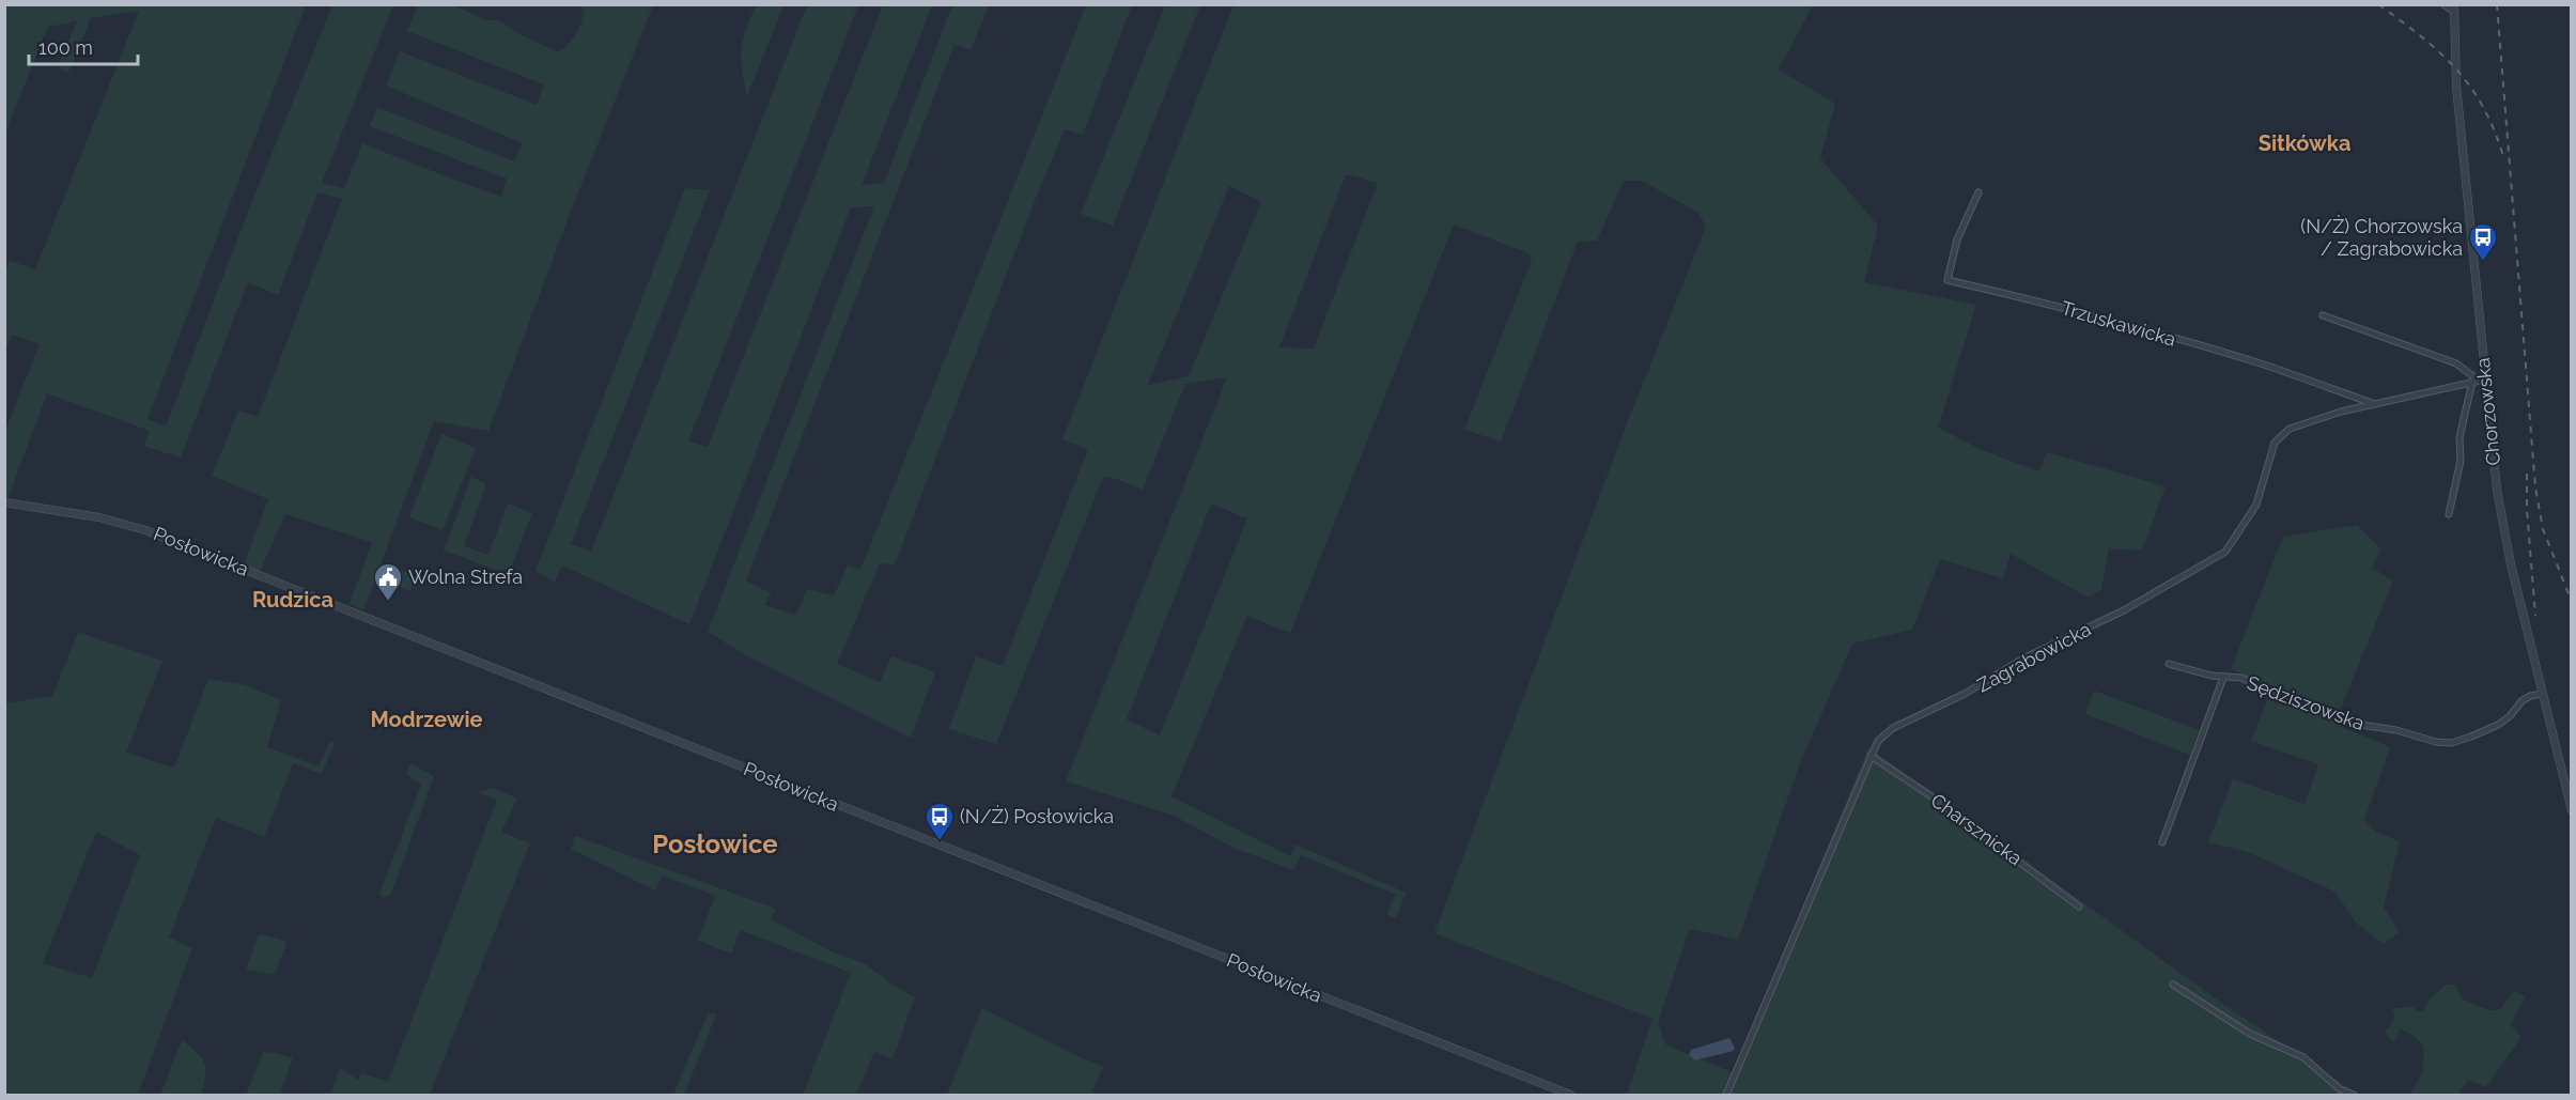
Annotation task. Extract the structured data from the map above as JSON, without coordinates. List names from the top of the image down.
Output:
{
  "streets": {
    "street": [
      "Trzuskawicka",
      "Chorzowska",
      "Posłowicka",
      "Zagrabowicka",
      "Sędziszowska",
      "Charsznicka"
    ]
  },
  "crossings": [
    ["Trzuskawicka", "Zagrabowicka"],
    ["Chorzowska", "Zagrabowicka"],
    ["Chorzowska", "Sędziszowska"],
    ["Zagrabowicka", "Charsznicka"]
  ],
  "districts": [
    "Sitkówka",
    "Rudzica",
    "Modrzewie",
    "Posłowice"
  ],
  "places": {
    "bus stop": ["(N/Ż) Chorzowska / Zagrabowicka", "(N/Ż) Posłowicka"],
    "public building": ["Wolna Strefa"]
  },
  "scale_bar": "100 m"
}
